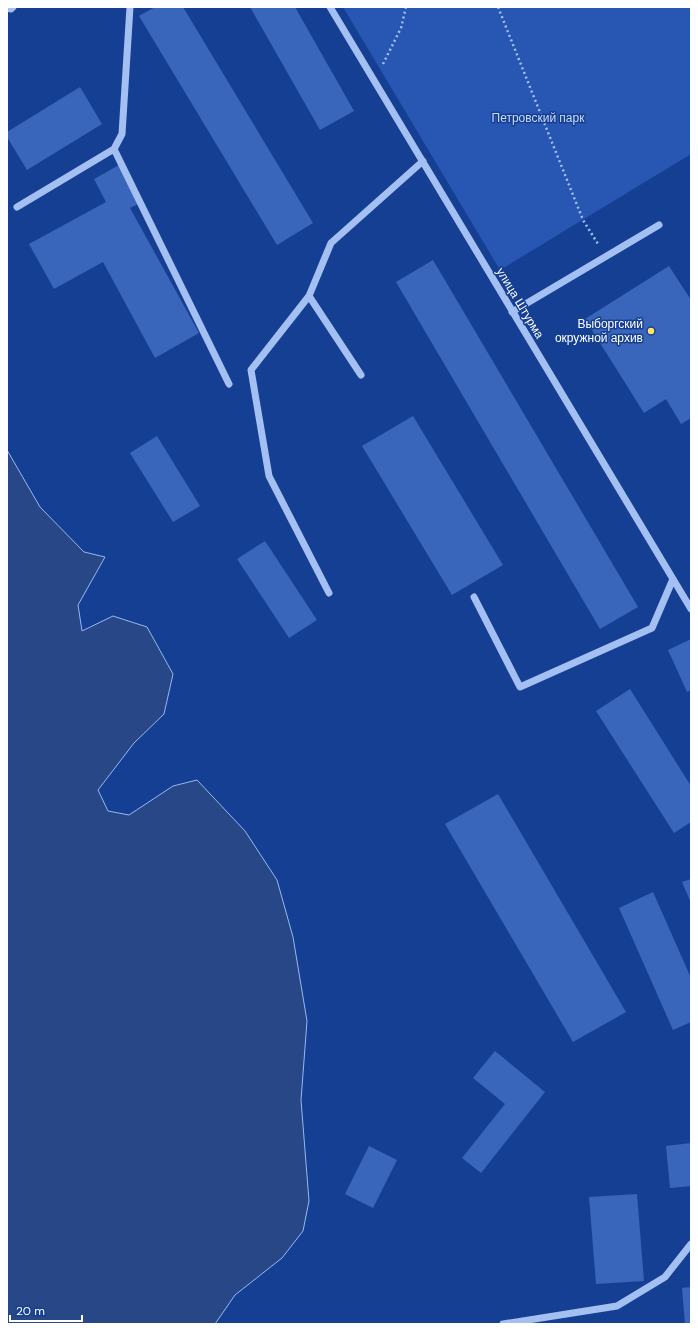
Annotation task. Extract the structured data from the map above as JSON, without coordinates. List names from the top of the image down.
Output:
{
  "streets": {
    "street": ["улица Штурма"]
  },
  "parks": ["Петровский парк"],
  "places": ["Выборгский окружной архив"],
  "scale_bar": "20 m"
}
